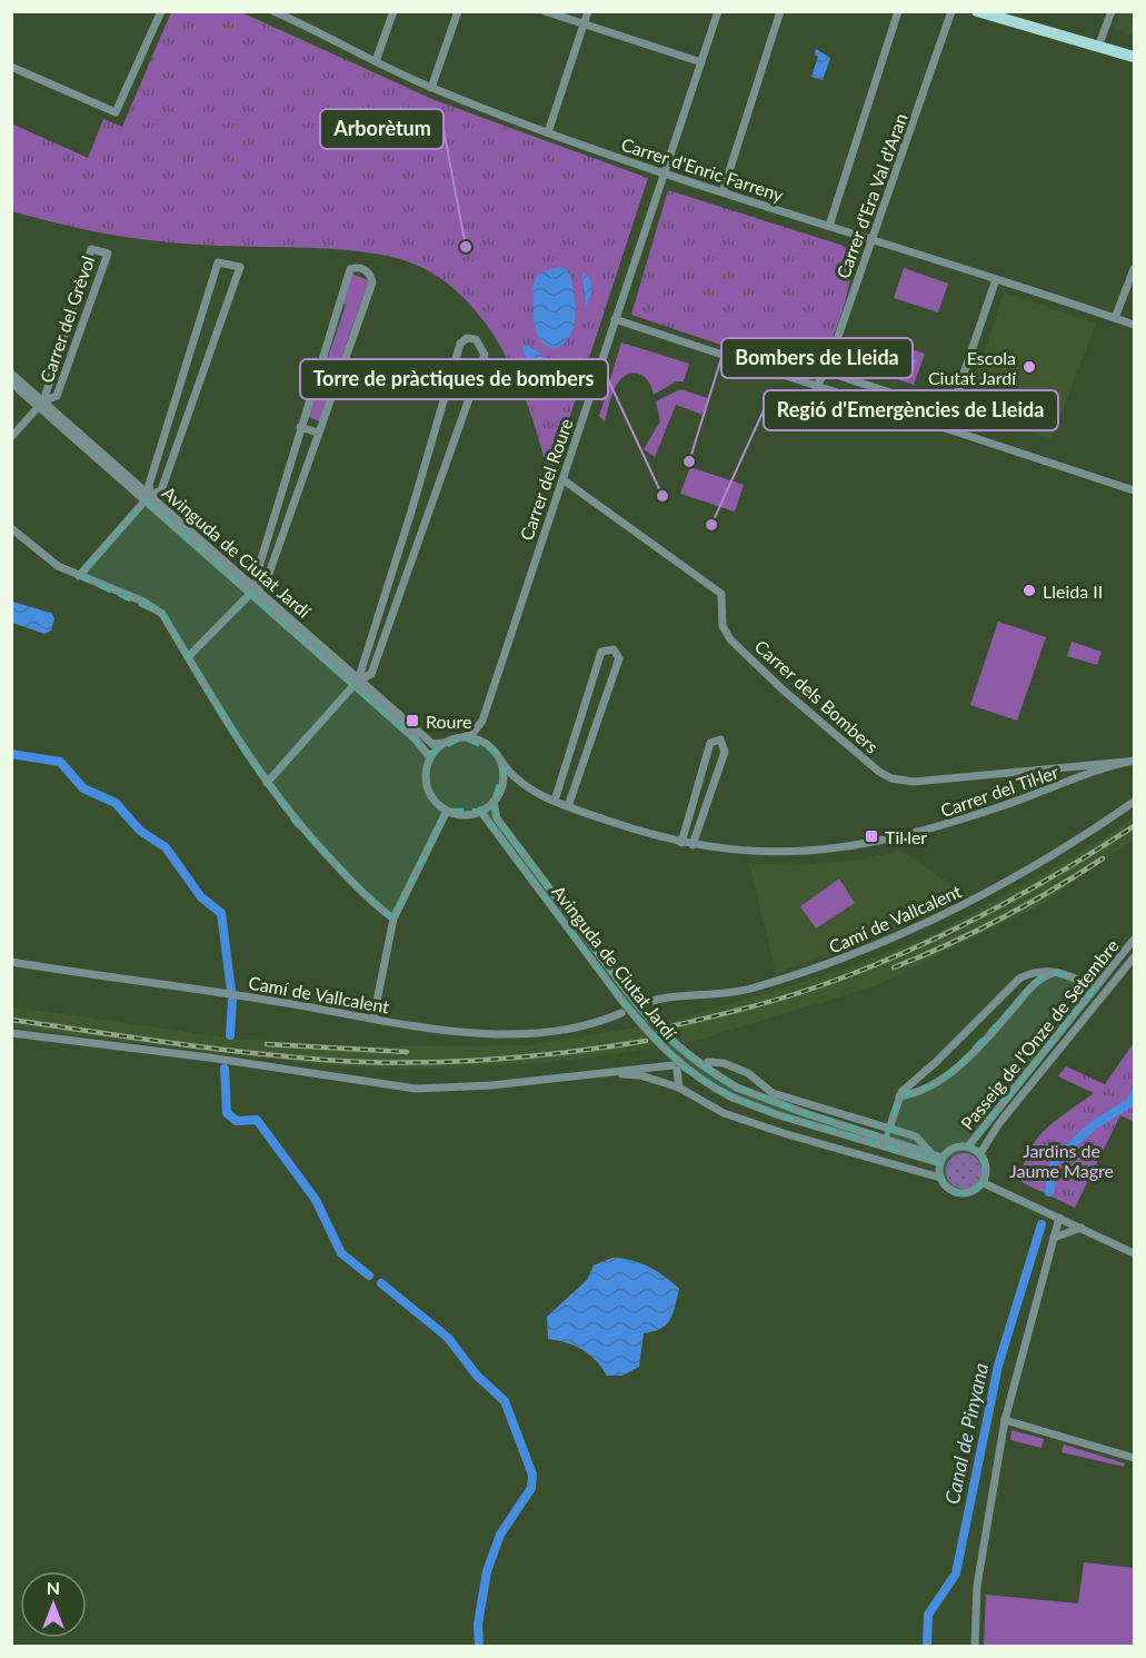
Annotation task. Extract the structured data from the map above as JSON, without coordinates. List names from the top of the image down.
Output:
{
  "streets": {
    "street": [
      "Carrer d'Enric Farreny",
      "Carrer d'Era Val d'Aran",
      "Carrer del Grèvol",
      "Carrer del Roure",
      "Avinguda de Ciutat Jardí",
      "Carrer dels Bombers",
      "Carrer del Til·ler",
      "Camí de Vallcalent",
      "Passeig de l'Onze de Setembre"
    ]
  },
  "crossings": [
    ["Carrer d'Enric Farreny", "Carrer d'Era Val d'Aran"],
    ["Carrer d'Enric Farreny", "Carrer del Roure"],
    ["Carrer del Grèvol", "Avinguda de Ciutat Jardí"],
    ["Carrer del Roure", "Avinguda de Ciutat Jardí"],
    ["Carrer del Roure", "Carrer dels Bombers"],
    ["Carrer del Roure", "Carrer del Til·ler"],
    ["Avinguda de Ciutat Jardí", "Carrer del Til·ler"],
    ["Avinguda de Ciutat Jardí", "Passeig de l'Onze de Setembre"],
    ["Carrer dels Bombers", "Carrer del Til·ler"]
  ],
  "water": ["Canal de Pinyana"],
  "parks": ["Jardins de Jaume Magre"],
  "places": {
    "other": [
      "Arborètum",
      "Escola Ciutat Jardí",
      "Bombers de Lleida",
      "Torre de pràctiques de bombers",
      "Regió d'Emergències de Lleida",
      "Lleida II"
    ],
    "transit": ["Roure", "Til·ler"]
  },
  "north": "top"
}
